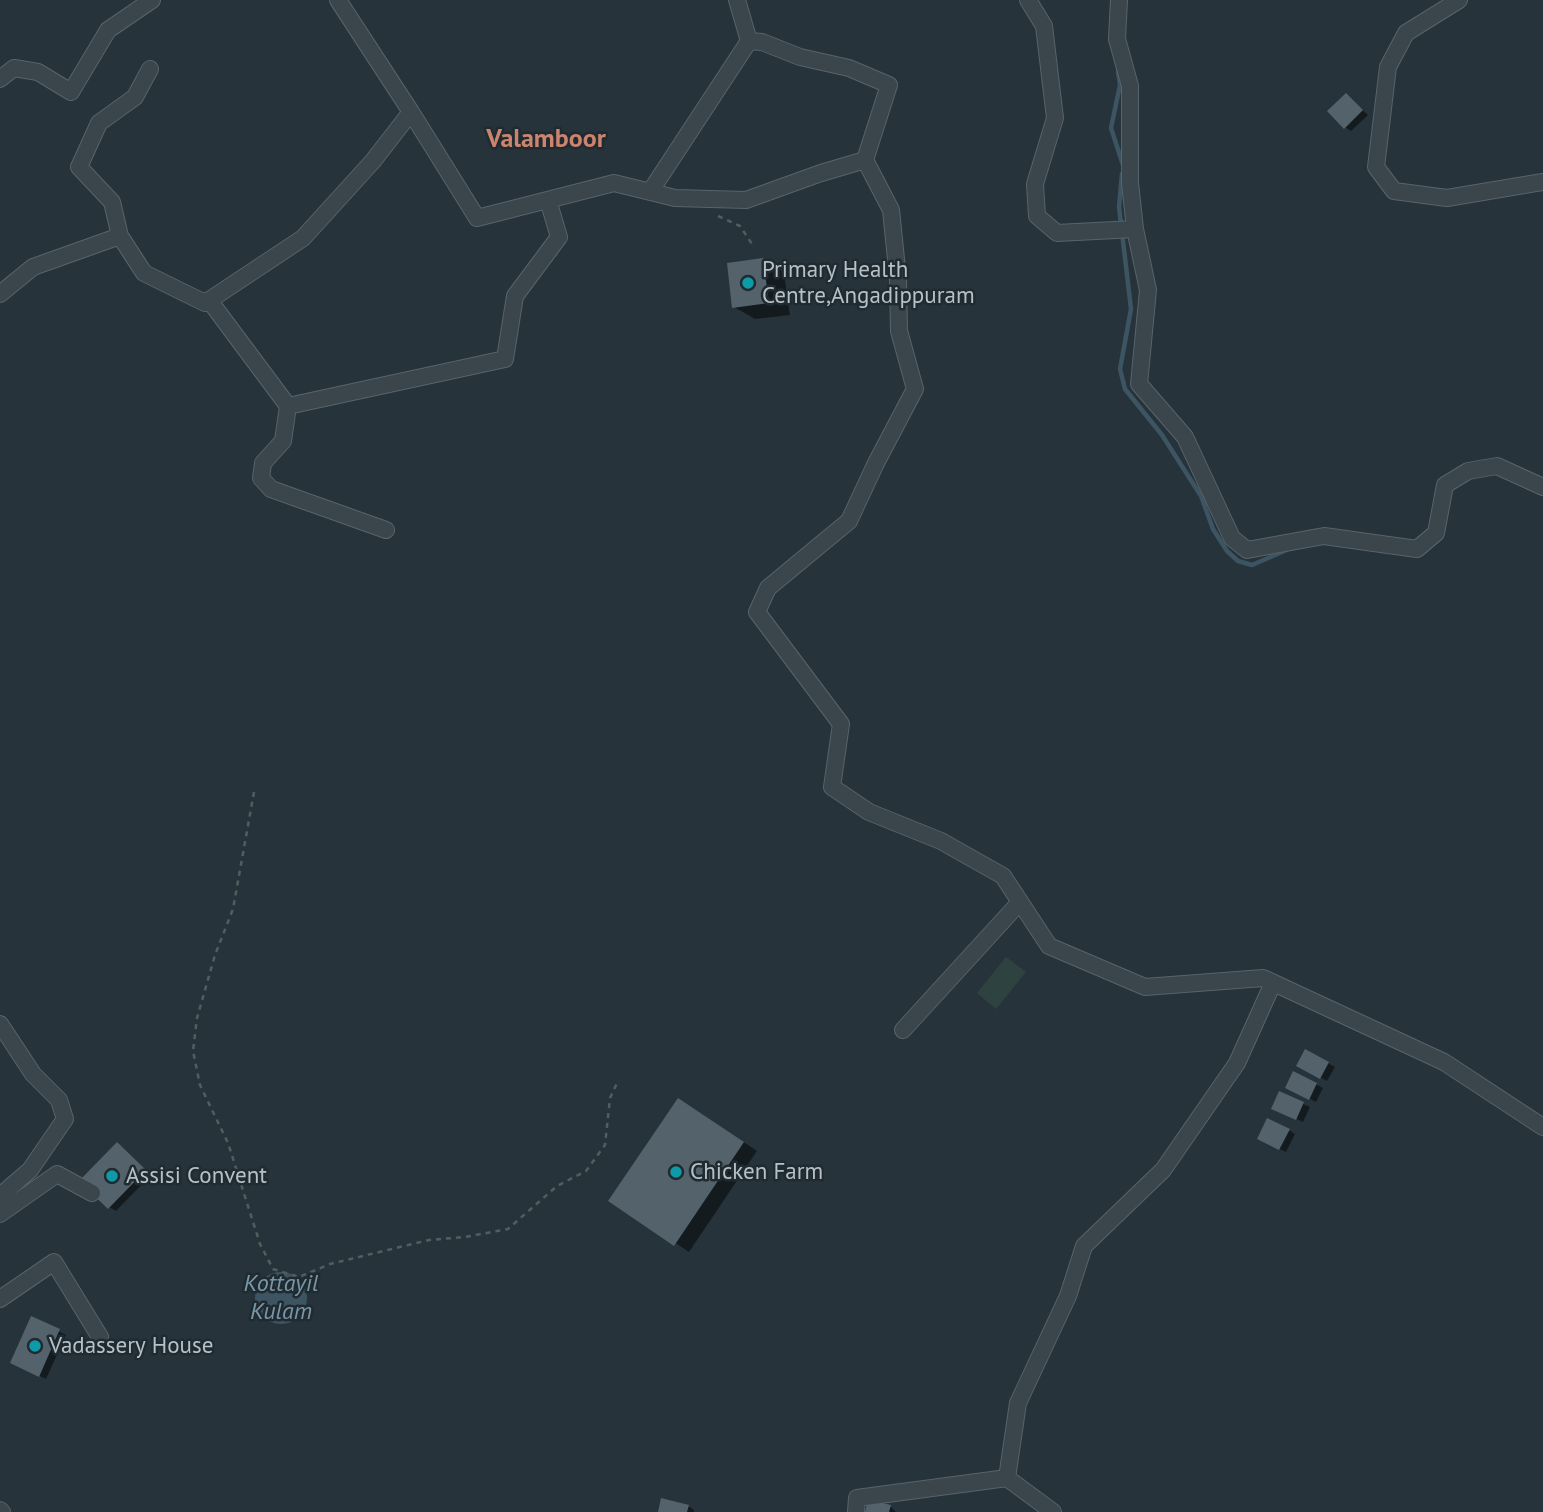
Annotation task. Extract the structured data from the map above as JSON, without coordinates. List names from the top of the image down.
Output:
{
  "districts": ["Valamboor"],
  "water": ["Kottayil Kulam"],
  "places": [
    "Primary Health Centre,Angadippuram",
    "Chicken Farm",
    "Assisi Convent",
    "Vadassery House"
  ]
}
